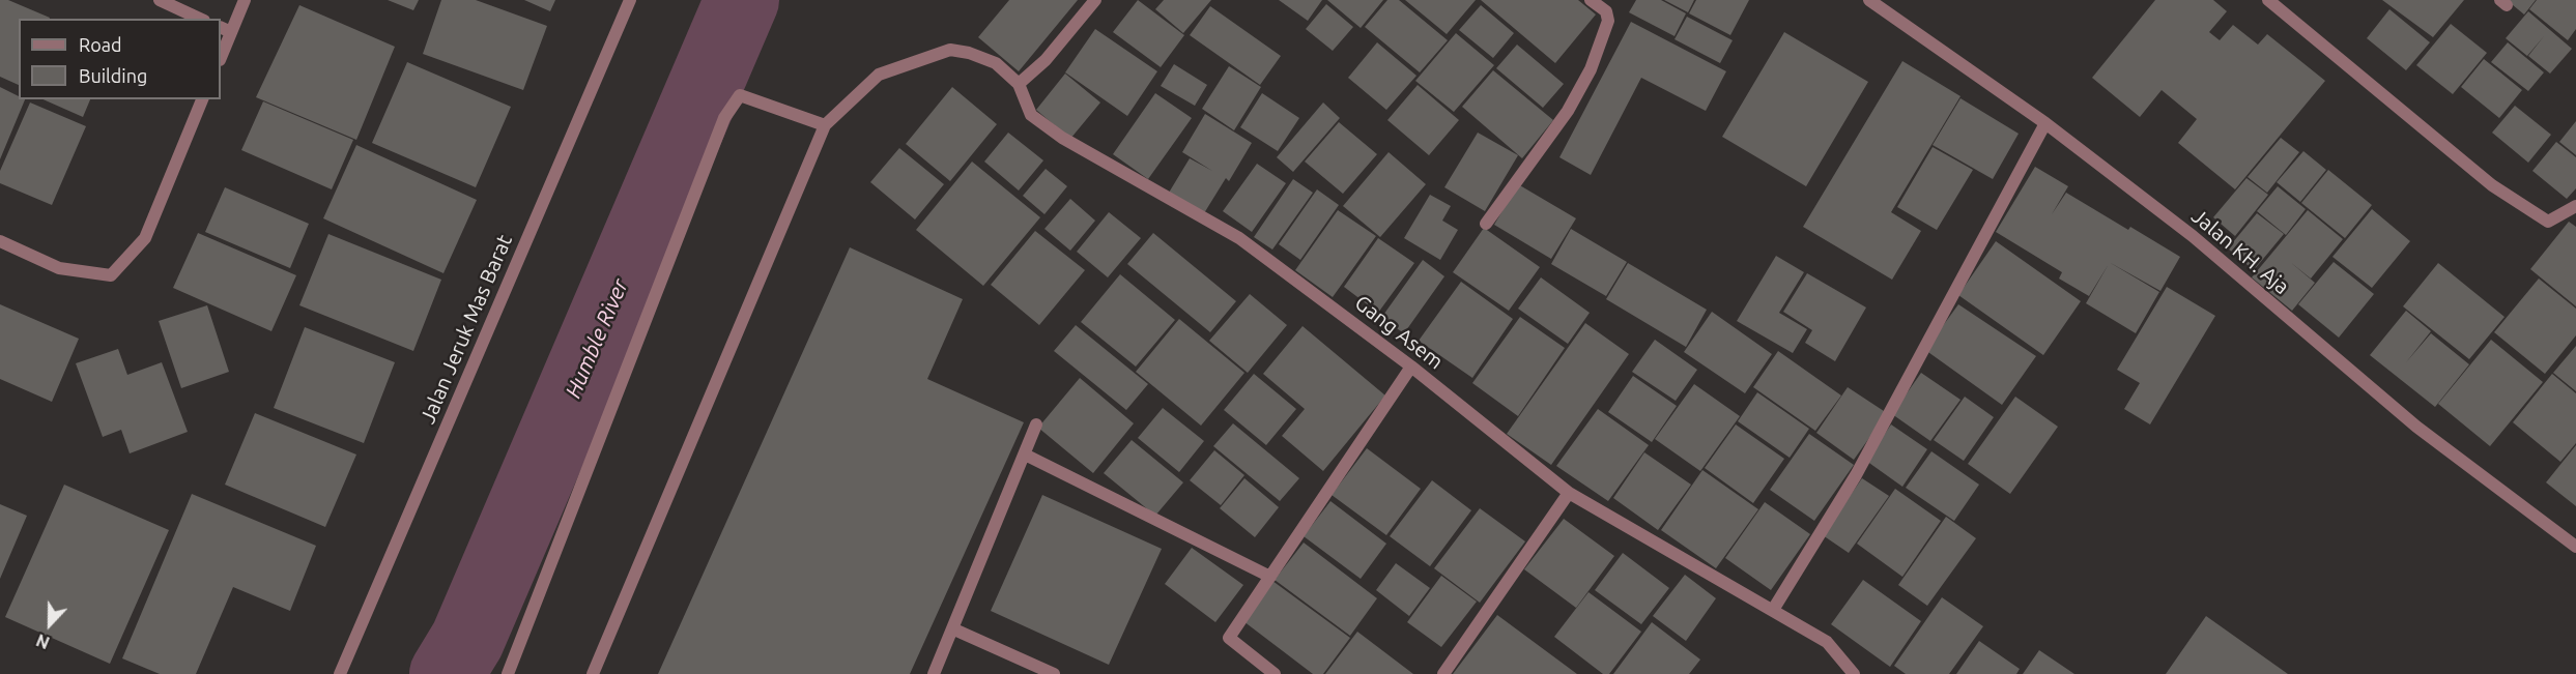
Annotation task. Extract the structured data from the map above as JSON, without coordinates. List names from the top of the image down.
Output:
{
  "streets": {
    "street": ["Jalan KH. Aja", "Jalan Jeruk Mas Barat", "Gang Asem"]
  },
  "water": ["Humble River"],
  "legend": ["Road", "Building"],
  "north": "bottom"
}
